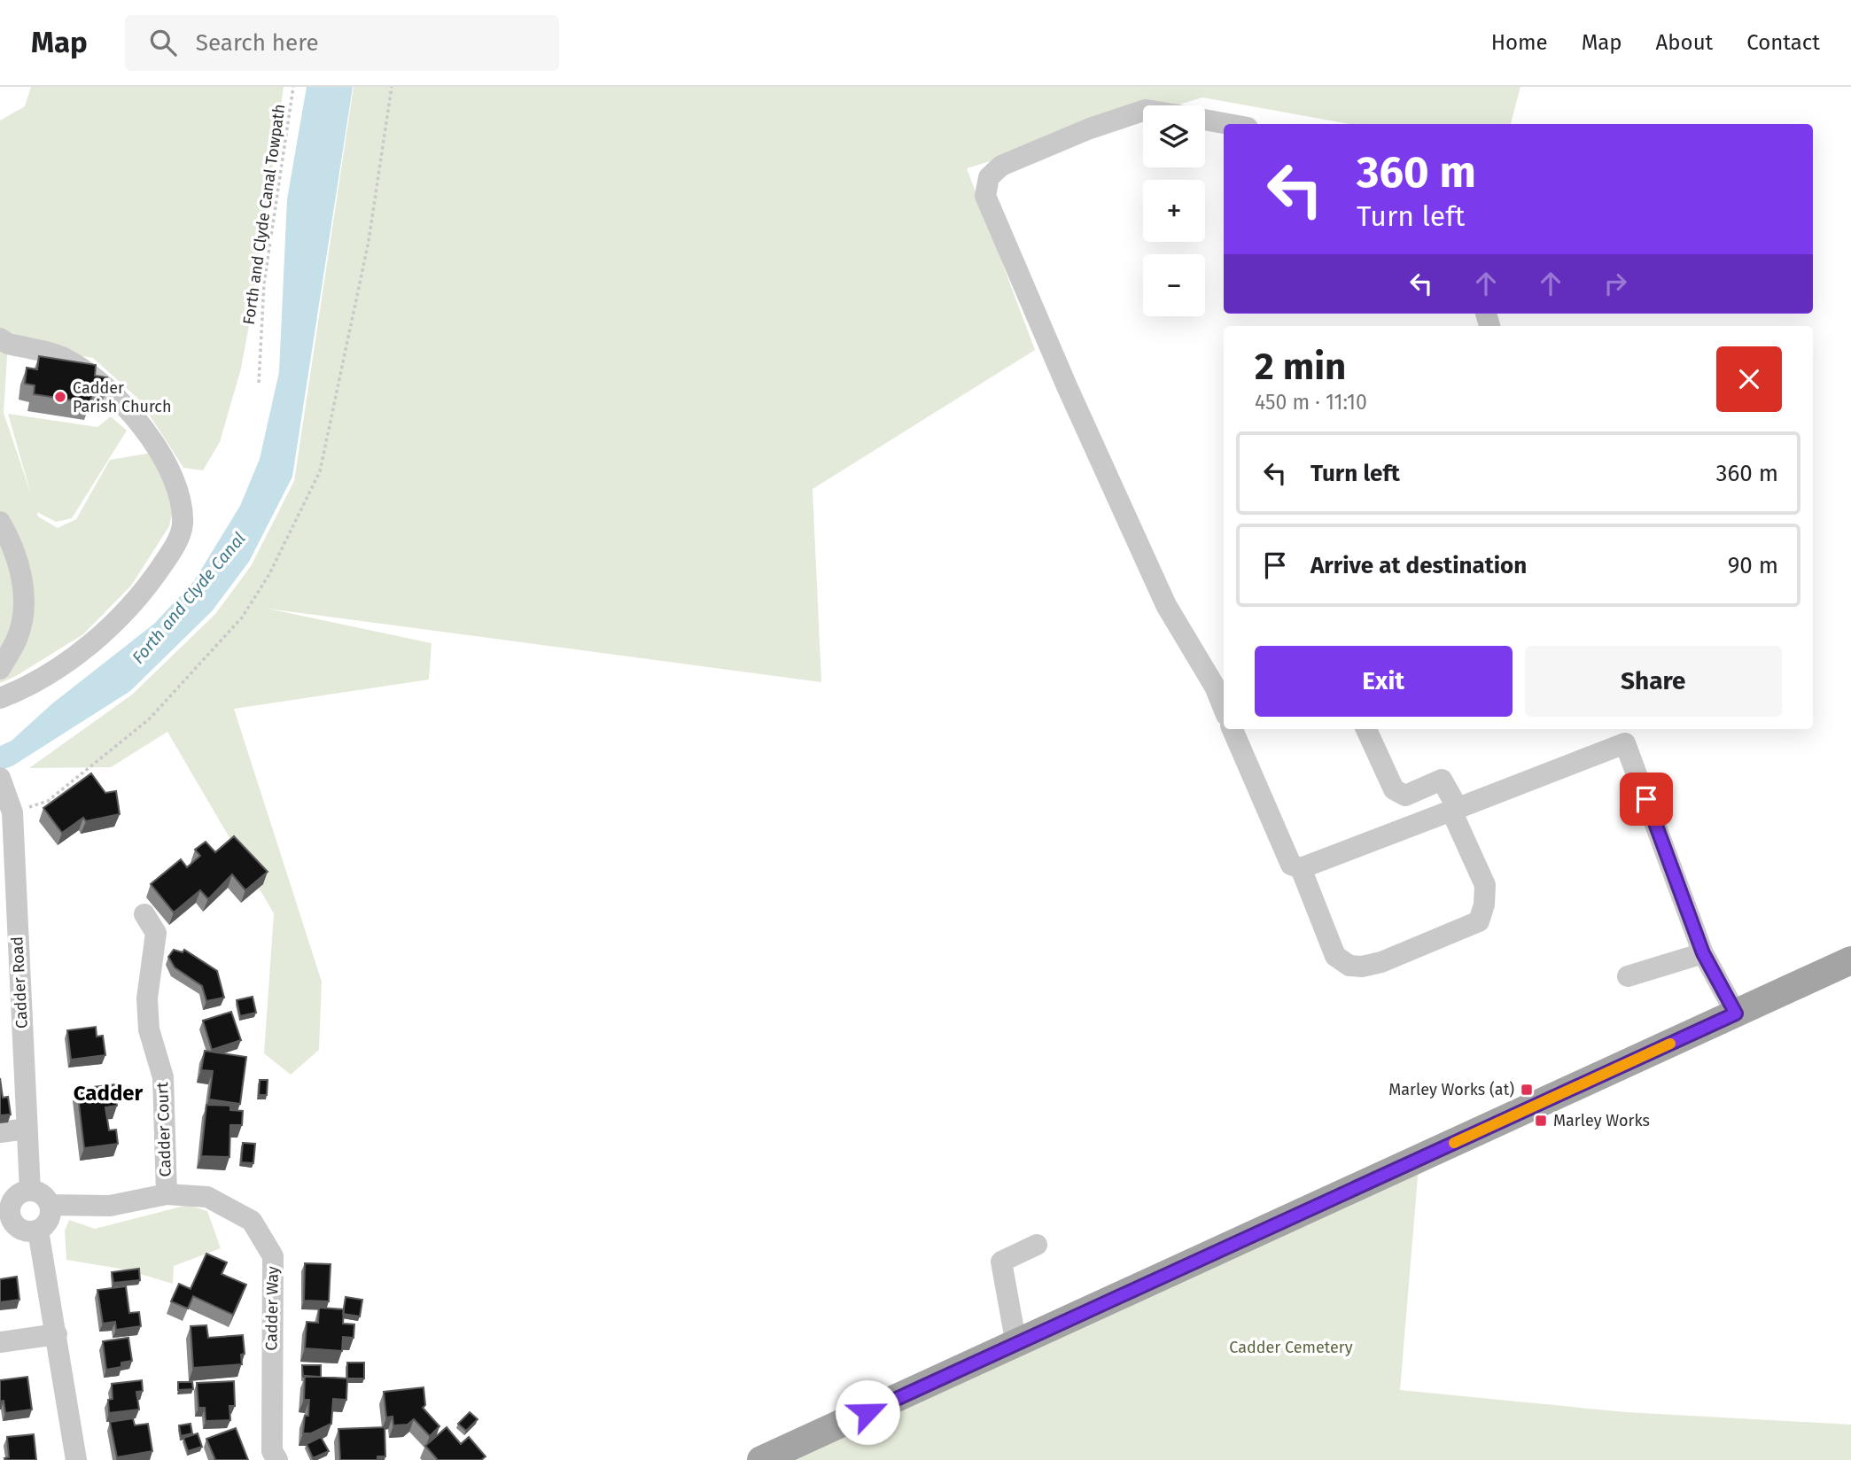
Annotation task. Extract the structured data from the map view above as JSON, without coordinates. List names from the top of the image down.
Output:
{
  "streets": {
    "street": ["Cadder Road", "Cadder Court", "Cadder Way"],
    "path": ["Forth and Clyde Canal Towpath"]
  },
  "crossings": [
    ["Cadder Road", "Cadder Way"],
    ["Cadder Court", "Cadder Way"]
  ],
  "districts": ["Cadder"],
  "water": ["Forth and Clyde Canal"],
  "parks": ["Cadder Cemetery"],
  "places": {
    "other": ["Cadder Parish Church"],
    "transit": ["Marley Works (at)", "Marley Works"]
  },
  "page": {
    "header": "Map",
    "search": "Search here",
    "nav": [
      "Home",
      "Map",
      "About",
      "Contact"
    ],
    "map_buttons": ["+", "−"],
    "turn": ["360 m", "Turn left"],
    "heading": ["2 min", "450 m · 11:10"],
    "list": [
      {
        "name": "Turn left",
        "value": "360 m"
      },
      {
        "name": "Arrive at destination",
        "value": "90 m"
      }
    ],
    "buttons": ["Exit", "Share"]
  }
}
